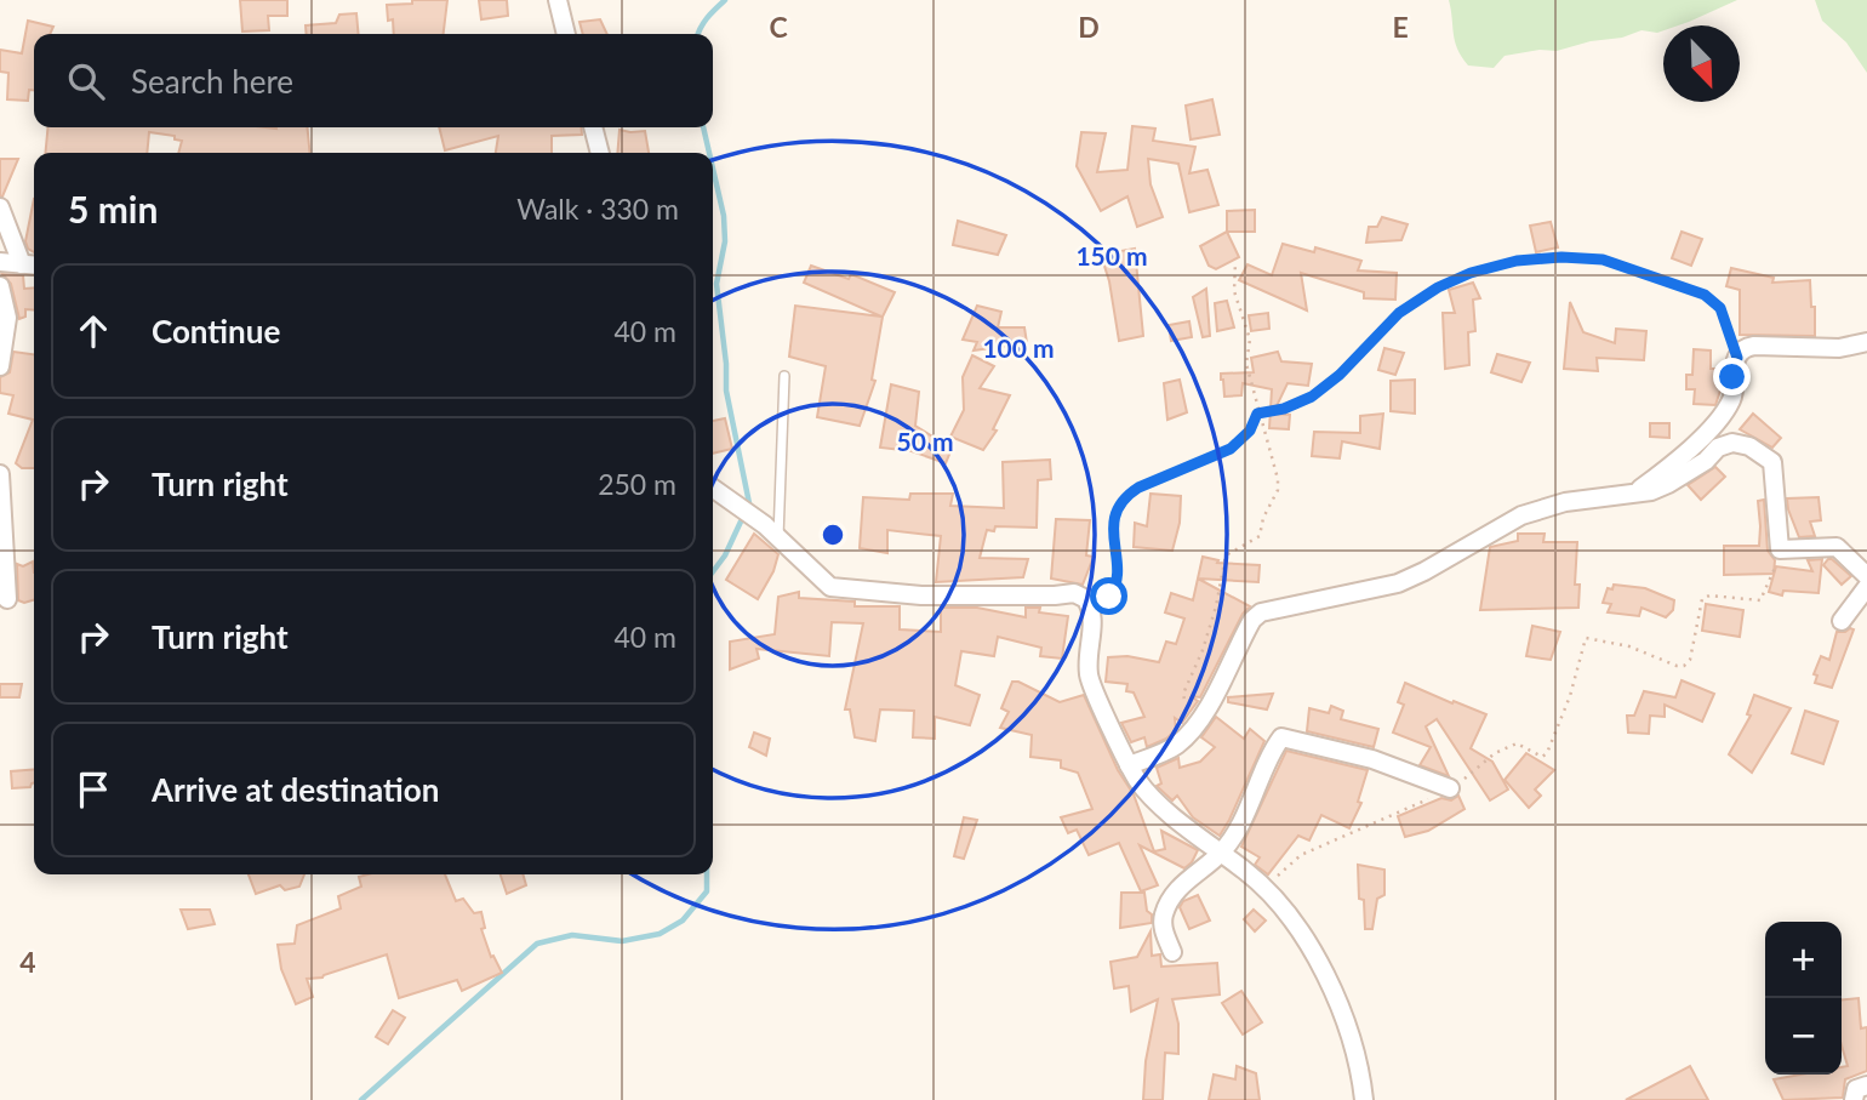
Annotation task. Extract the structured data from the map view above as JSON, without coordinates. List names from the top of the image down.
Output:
{
  "north": "bottom right",
  "page": {
    "search": "Search here",
    "heading": ["5 min", "Walk · 330 m"],
    "list": [
      ["Continue", "40 m"],
      ["Turn right", "250 m"],
      ["Turn right", "40 m"],
      "Arrive at destination"
    ],
    "map_buttons": ["+", "−"]
  },
  "grid": {
    "columns": ["C", "D", "E"],
    "rows": ["4"]
  },
  "rings": ["150 m", "100 m", "50 m"]
}
